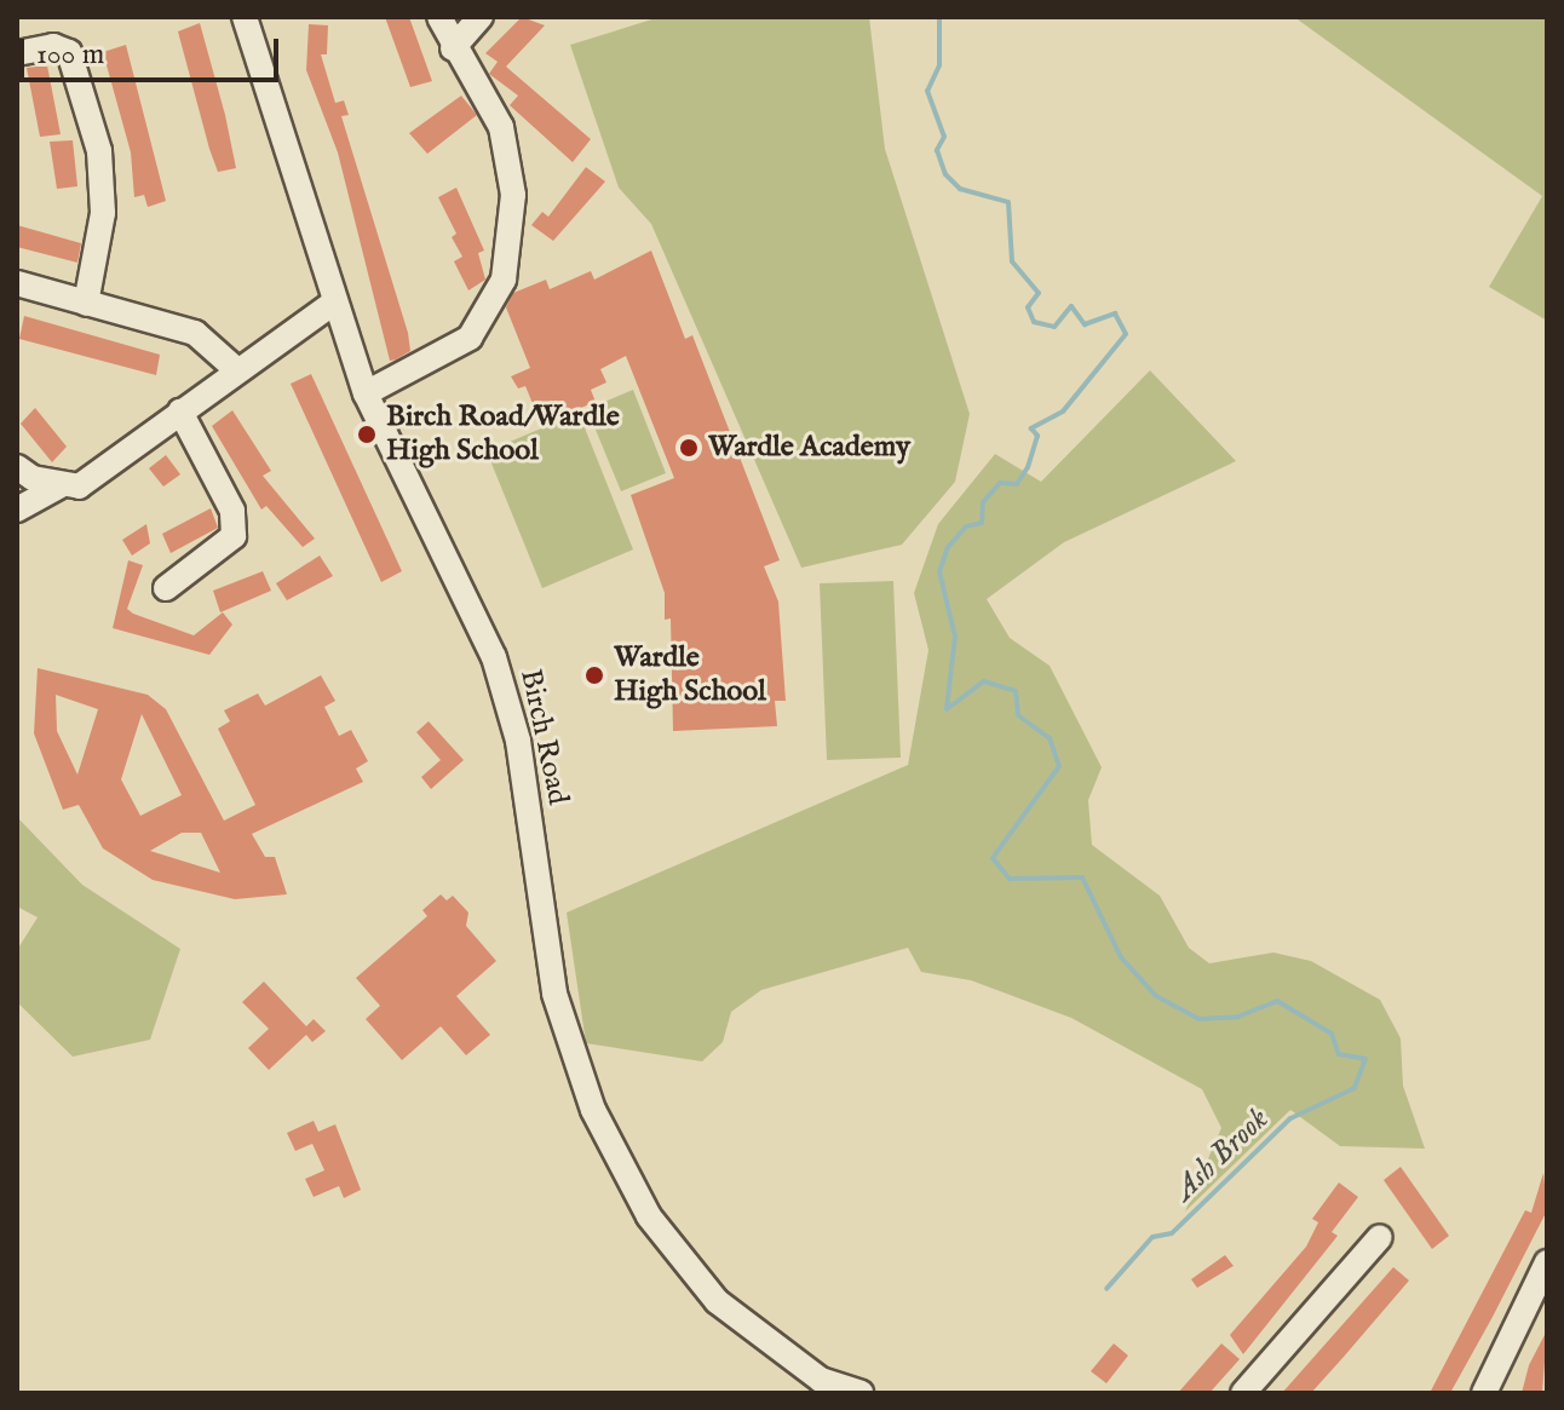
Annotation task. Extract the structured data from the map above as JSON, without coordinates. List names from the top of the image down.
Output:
{
  "streets": {
    "street": ["Birch Road"]
  },
  "water": ["Ash Brook"],
  "places": ["Birch Road/Wardle High School", "Wardle Academy", "Wardle High School"],
  "scale_bar": "100 m"
}
